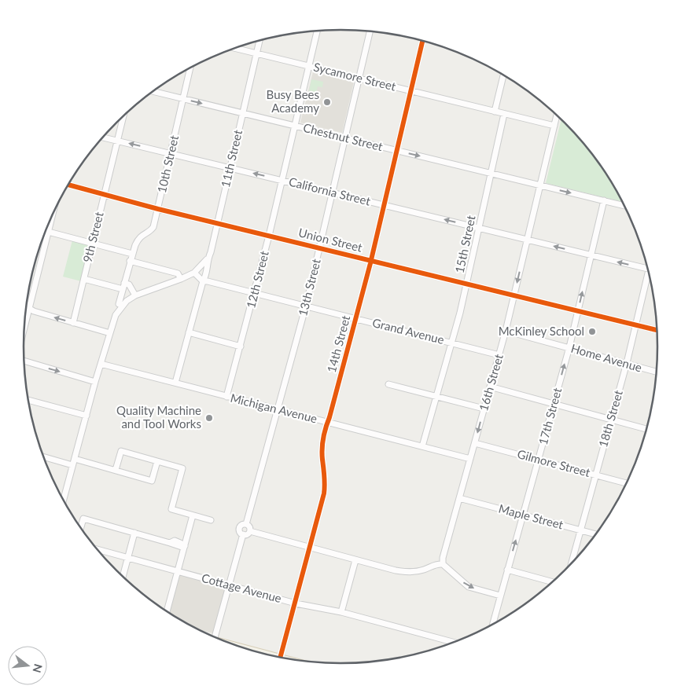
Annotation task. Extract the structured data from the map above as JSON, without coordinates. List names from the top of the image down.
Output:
{
  "streets": {
    "street": [
      "Sycamore Street",
      "Chestnut Street",
      "11th Street",
      "10th Street",
      "California Street",
      "9th Street",
      "Union Street",
      "15th Street",
      "12th Street",
      "13th Street",
      "Grand Avenue",
      "14th Street",
      "Home Avenue",
      "16th Street",
      "Michigan Avenue",
      "17th Street",
      "18th Street",
      "Gilmore Street",
      "Maple Street",
      "Cottage Avenue"
    ]
  },
  "crossings": [
    ["Sycamore Street", "11th Street"],
    ["Sycamore Street", "15th Street"],
    ["Sycamore Street", "12th Street"],
    ["Sycamore Street", "13th Street"],
    ["Sycamore Street", "14th Street"],
    ["Sycamore Street", "16th Street"],
    ["Chestnut Street", "11th Street"],
    ["Chestnut Street", "10th Street"],
    ["Chestnut Street", "15th Street"],
    ["Chestnut Street", "12th Street"],
    ["Chestnut Street", "13th Street"],
    ["Chestnut Street", "14th Street"],
    ["Chestnut Street", "16th Street"],
    ["Chestnut Street", "17th Street"],
    ["11th Street", "California Street"],
    ["11th Street", "Union Street"],
    ["11th Street", "Grand Avenue"],
    ["11th Street", "Michigan Avenue"],
    ["10th Street", "California Street"],
    ["10th Street", "Union Street"],
    ["10th Street", "Michigan Avenue"],
    ["California Street", "9th Street"],
    ["California Street", "15th Street"],
    ["California Street", "12th Street"],
    ["California Street", "13th Street"],
    ["California Street", "14th Street"],
    ["California Street", "16th Street"],
    ["California Street", "17th Street"],
    ["9th Street", "Union Street"],
    ["Union Street", "15th Street"],
    ["Union Street", "12th Street"],
    ["Union Street", "13th Street"],
    ["Union Street", "14th Street"],
    ["Union Street", "16th Street"],
    ["Union Street", "17th Street"],
    ["Union Street", "18th Street"],
    ["15th Street", "Grand Avenue"],
    ["15th Street", "Michigan Avenue"],
    ["12th Street", "Grand Avenue"],
    ["12th Street", "Michigan Avenue"],
    ["13th Street", "Grand Avenue"],
    ["13th Street", "Michigan Avenue"],
    ["Grand Avenue", "14th Street"],
    ["Grand Avenue", "16th Street"],
    ["14th Street", "Michigan Avenue"],
    ["14th Street", "Cottage Avenue"],
    ["Home Avenue", "16th Street"],
    ["Home Avenue", "17th Street"],
    ["Home Avenue", "18th Street"],
    ["16th Street", "Michigan Avenue"],
    ["16th Street", "Gilmore Street"],
    ["16th Street", "Maple Street"],
    ["17th Street", "Gilmore Street"],
    ["17th Street", "Maple Street"],
    ["18th Street", "Gilmore Street"],
    ["18th Street", "Maple Street"]
  ],
  "one_way": ["Chestnut Street", "California Street", "17th Street"],
  "places": ["Busy Bees Academy", "McKinley School", "Quality Machine and Tool Works"],
  "north": "right"
}
